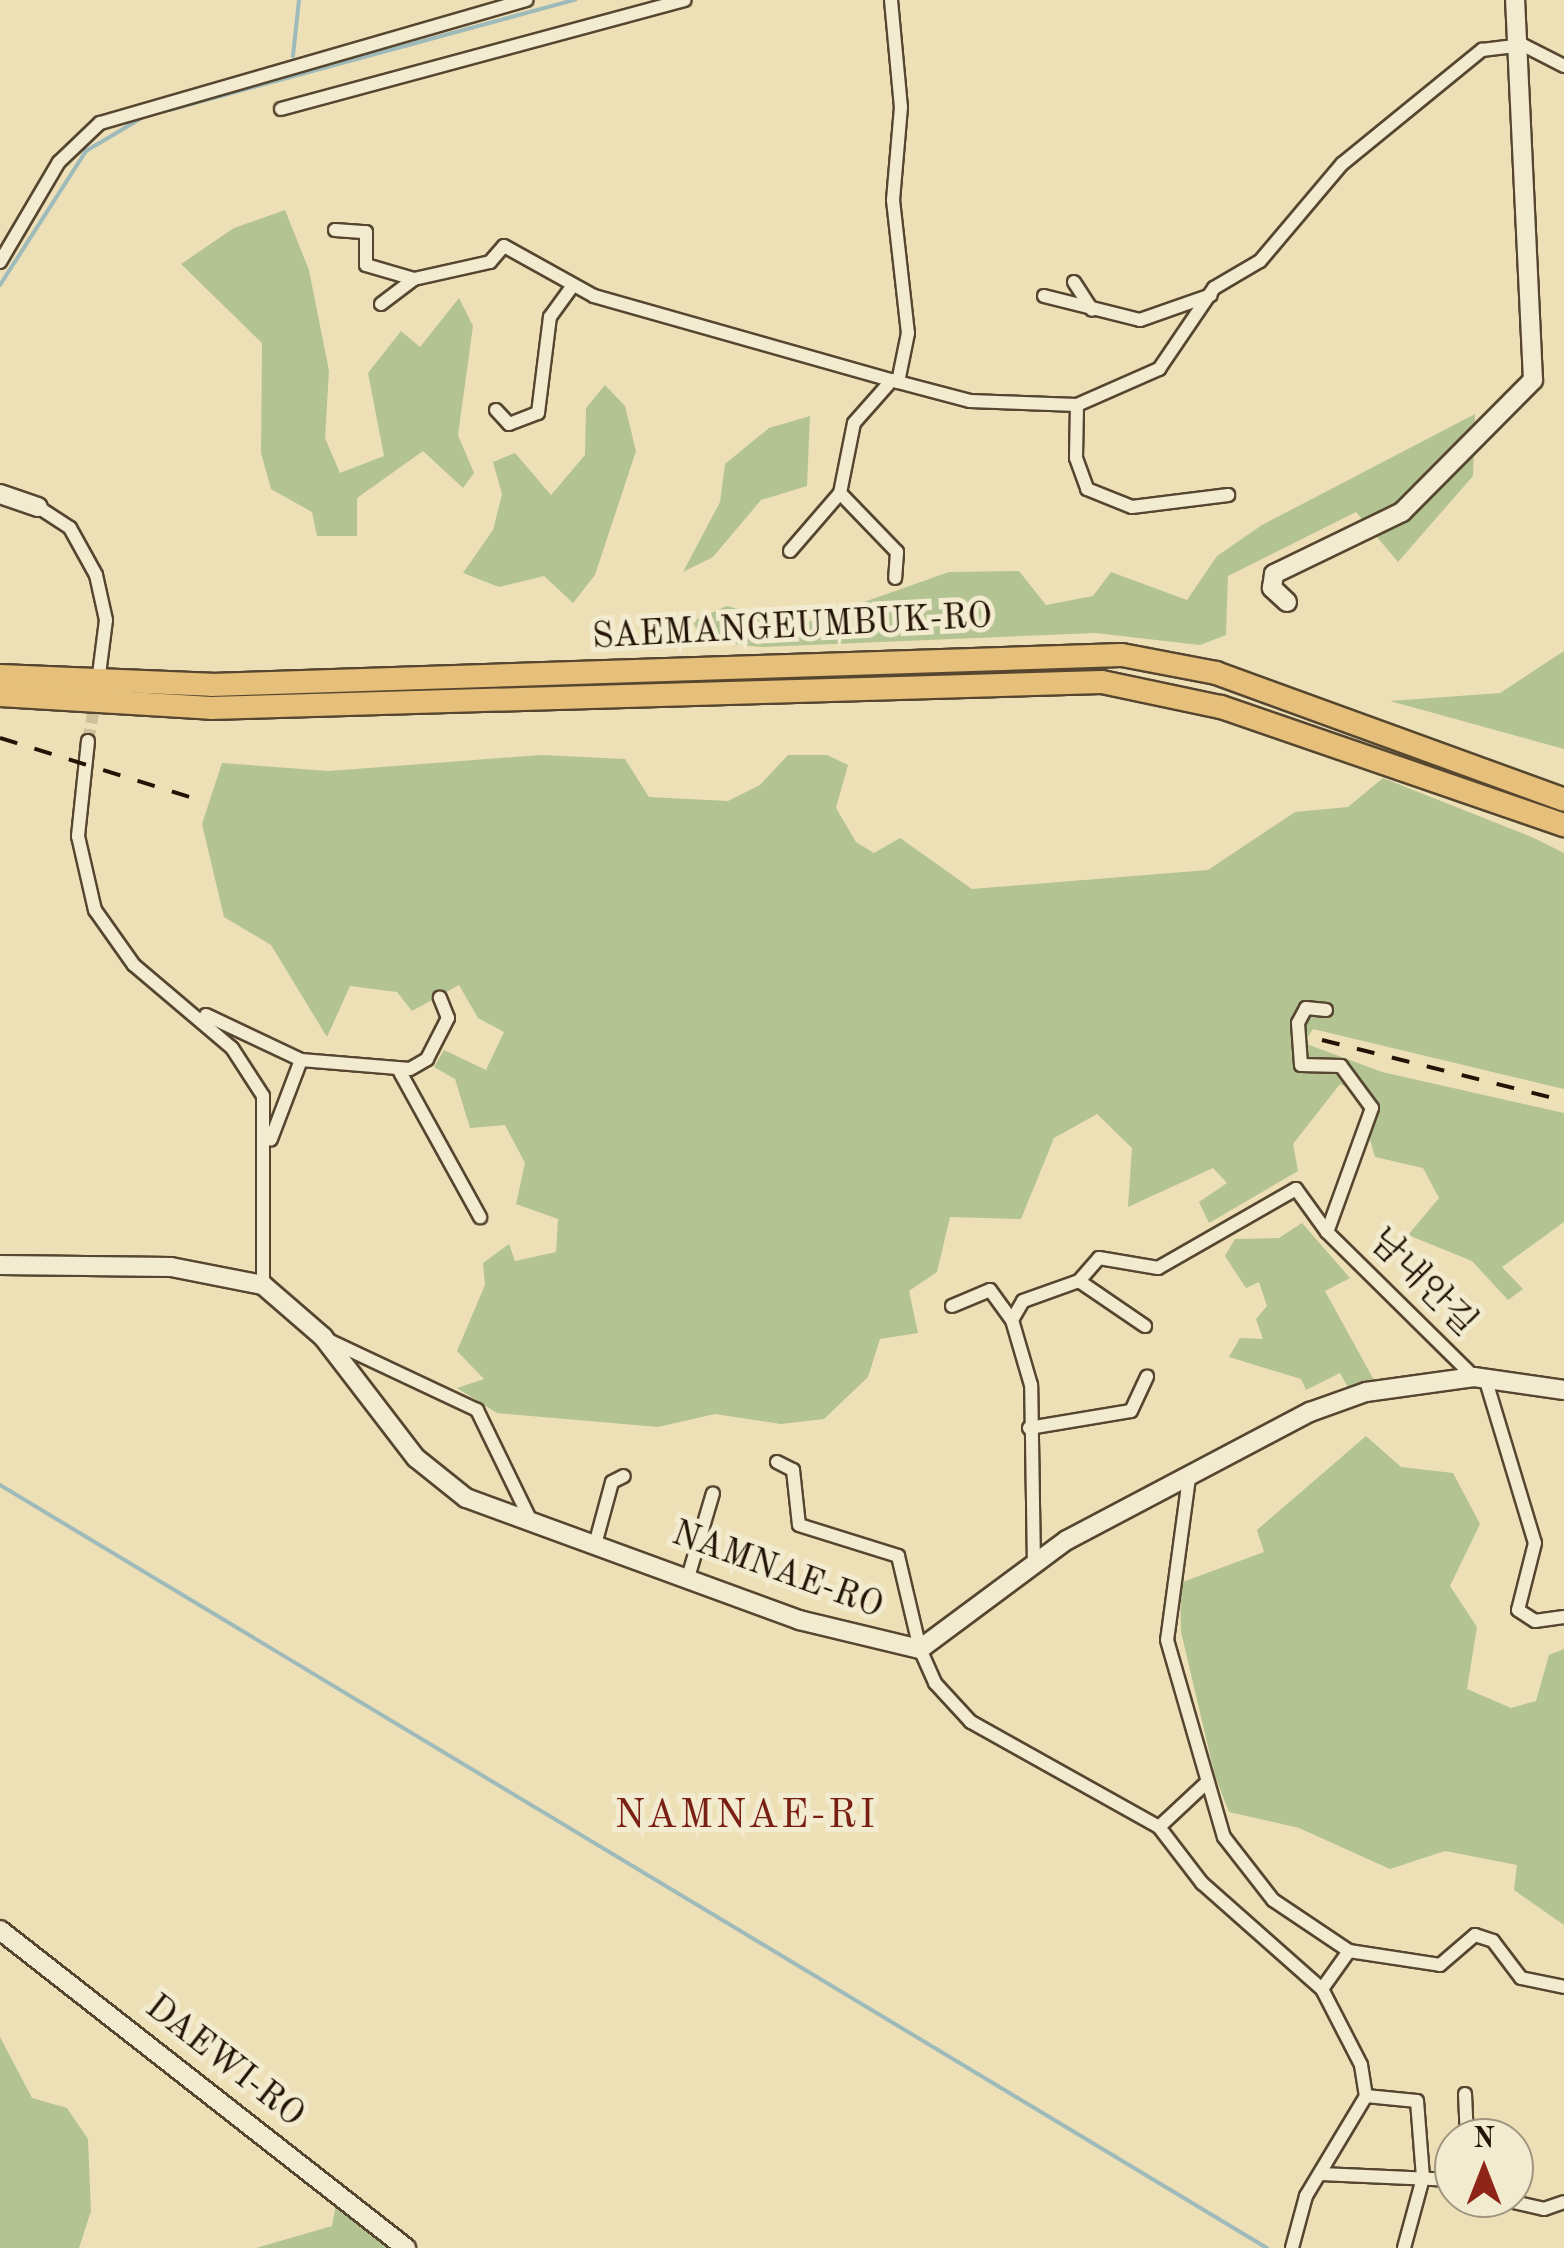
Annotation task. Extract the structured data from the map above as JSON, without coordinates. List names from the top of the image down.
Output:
{
  "streets": {
    "highway": ["SAEMANGEUMBUK-RO"],
    "street": ["남내안길", "NAMNAE-RO", "DAEWI-RO"]
  },
  "crossings": [
    ["남내안길", "NAMNAE-RO"]
  ],
  "districts": ["NAMNAE-RI"],
  "north": "top"
}
